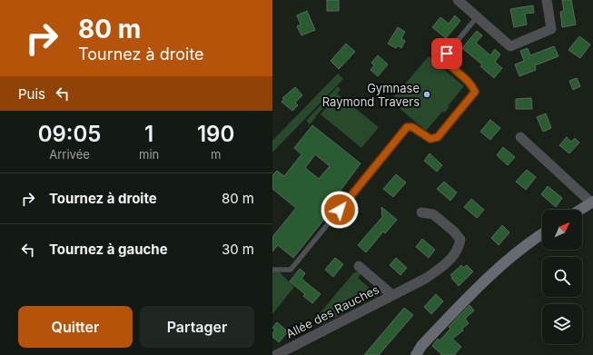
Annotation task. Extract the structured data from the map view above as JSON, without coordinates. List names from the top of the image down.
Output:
{
  "streets": {
    "street": ["Allée des Rauches"]
  },
  "places": ["Gymnase Raymond Travers"],
  "north": "top right",
  "page": {
    "turn": ["80 m", "Tournez à droite"],
    "then": "Puis",
    "eta": [
      "09:05",
      "Arrivée",
      "1",
      "min",
      "190",
      "m"
    ],
    "list": [
      {
        "name": "Tournez à droite",
        "value": "80 m"
      },
      {
        "name": "Tournez à gauche",
        "value": "30 m"
      }
    ],
    "buttons": ["Quitter", "Partager"]
  }
}
